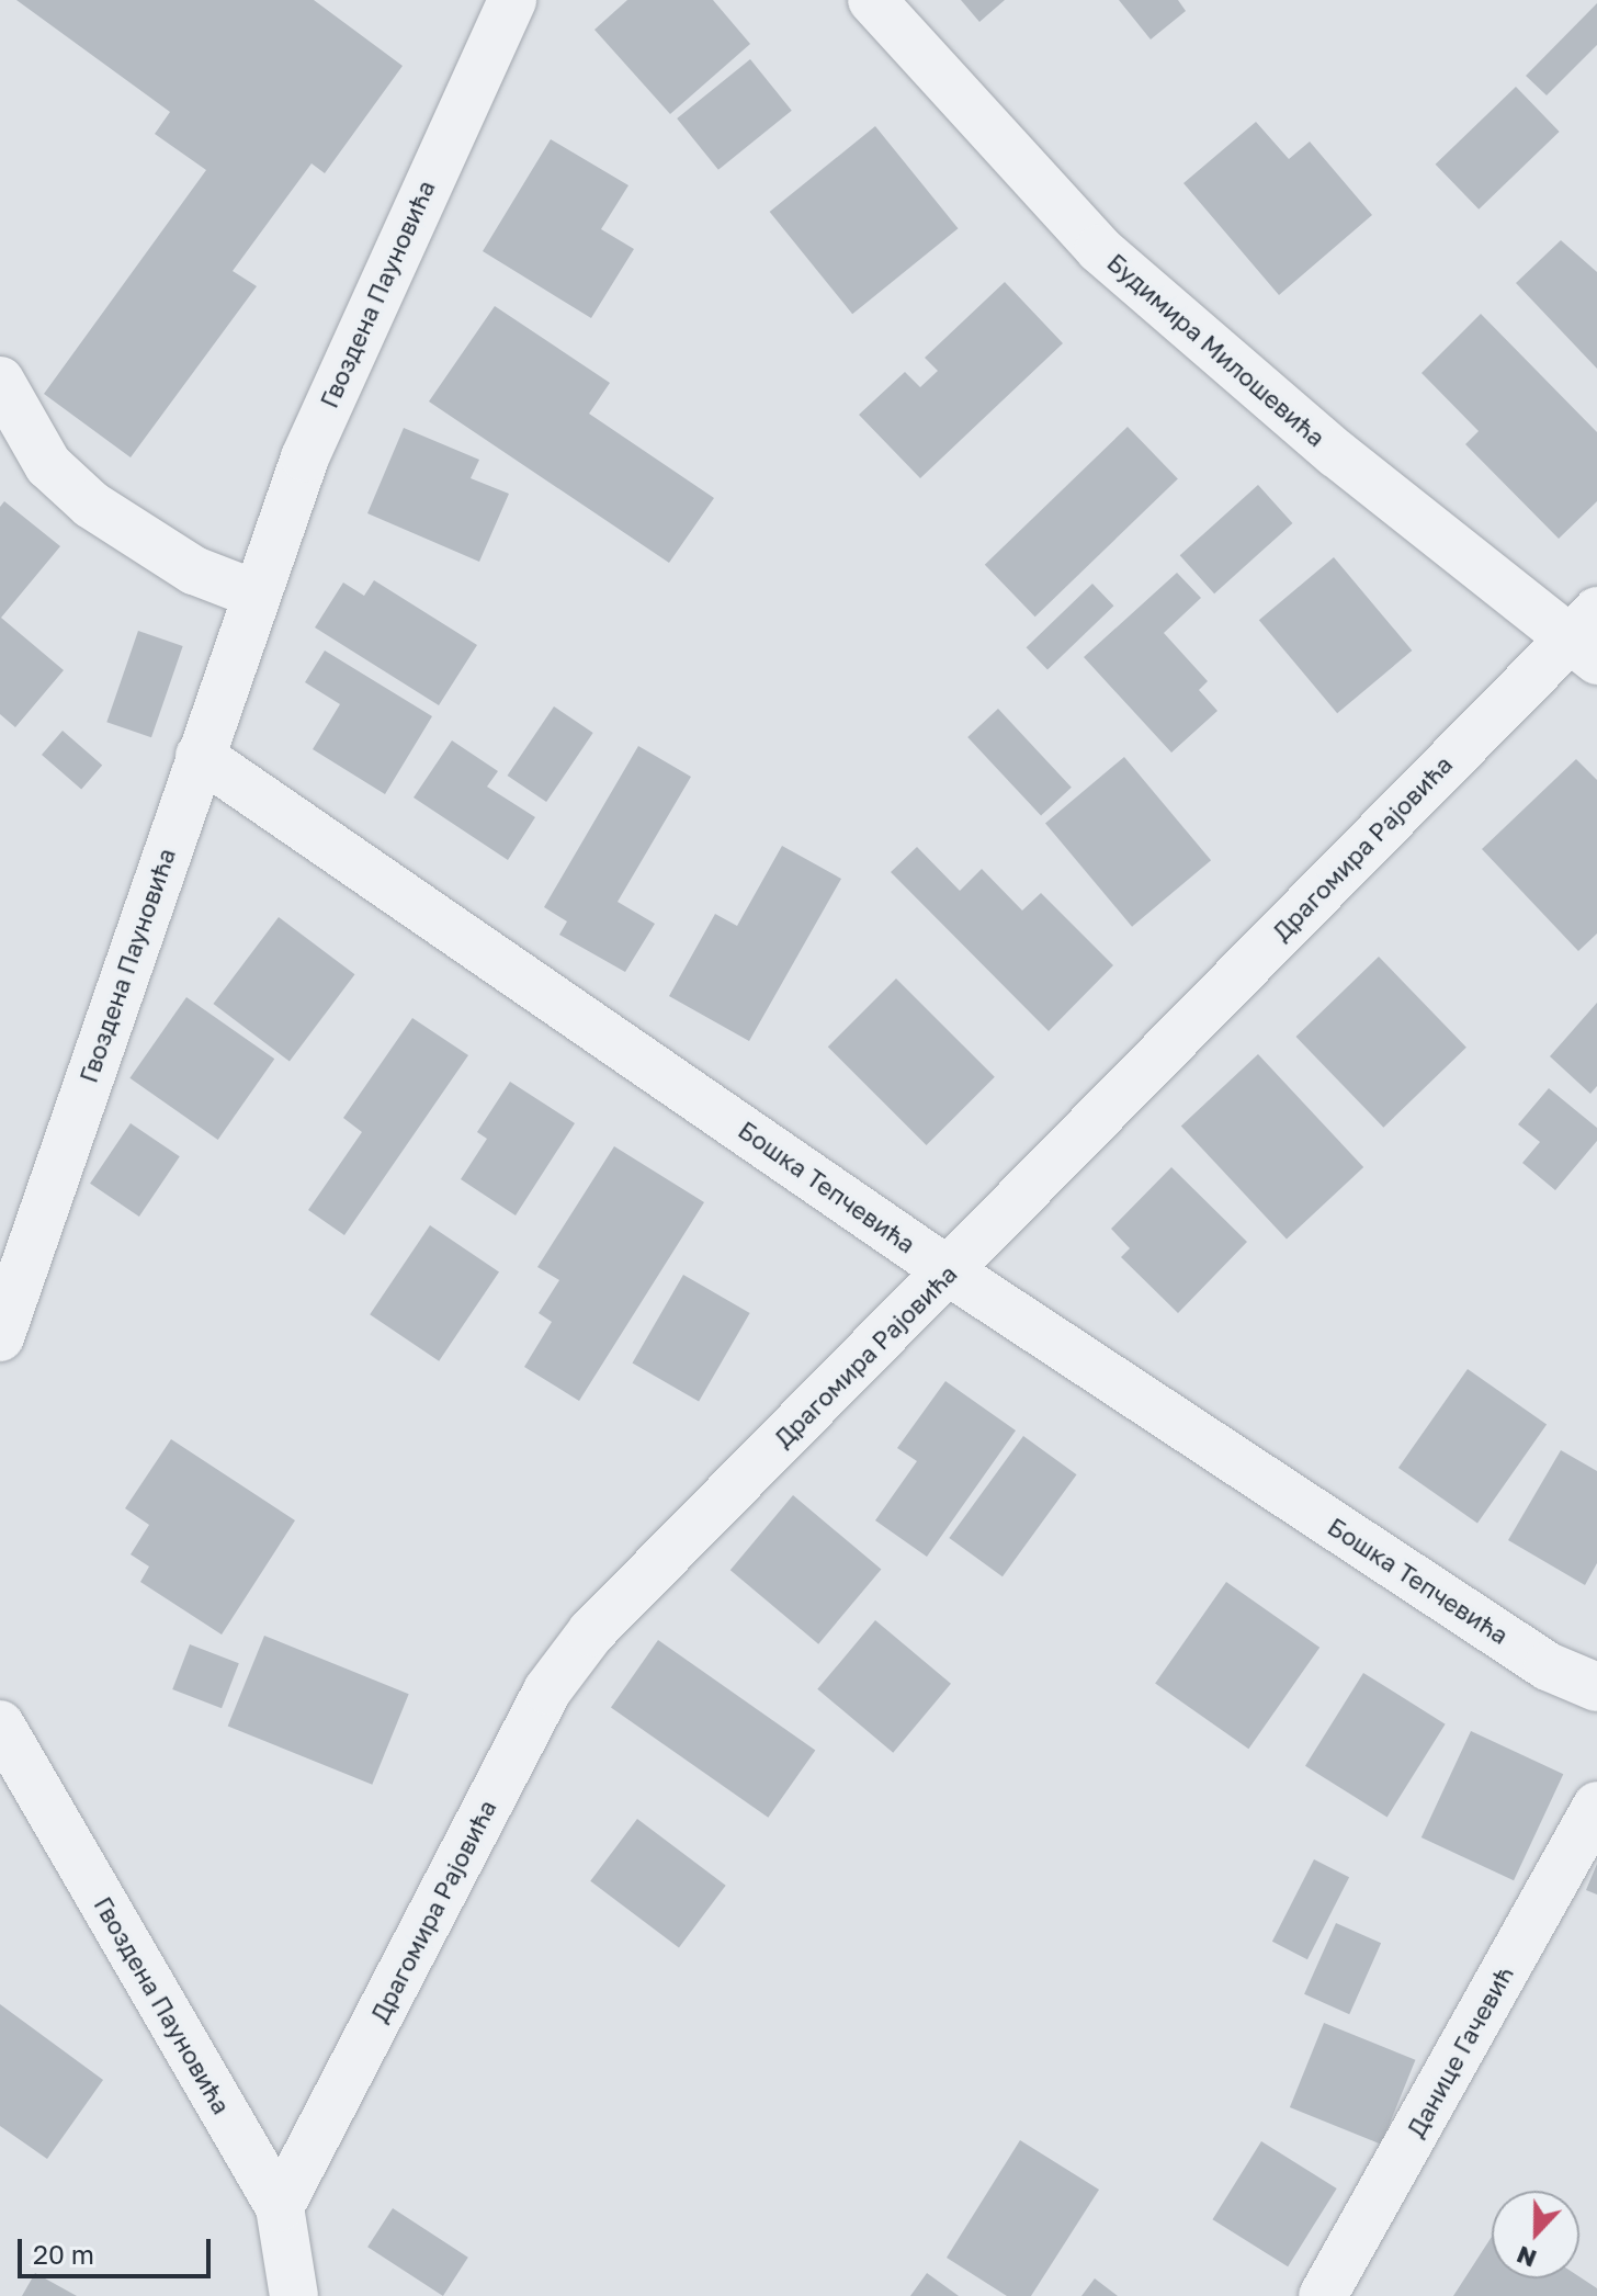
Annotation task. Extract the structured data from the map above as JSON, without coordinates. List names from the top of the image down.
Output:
{
  "streets": {
    "street": [
      "Гвоздена Пауновића",
      "Будимира Милошевића",
      "Драгомира Рајовића",
      "Бошка Тепчевића",
      "Данице Гачевић"
    ]
  },
  "crossings": [
    ["Гвоздена Пауновића", "Драгомира Рајовића"],
    ["Гвоздена Пауновића", "Бошка Тепчевића"],
    ["Будимира Милошевића", "Драгомира Рајовића"],
    ["Драгомира Рајовића", "Бошка Тепчевића"]
  ],
  "scale_bar": "20 m",
  "north": "bottom"
}
